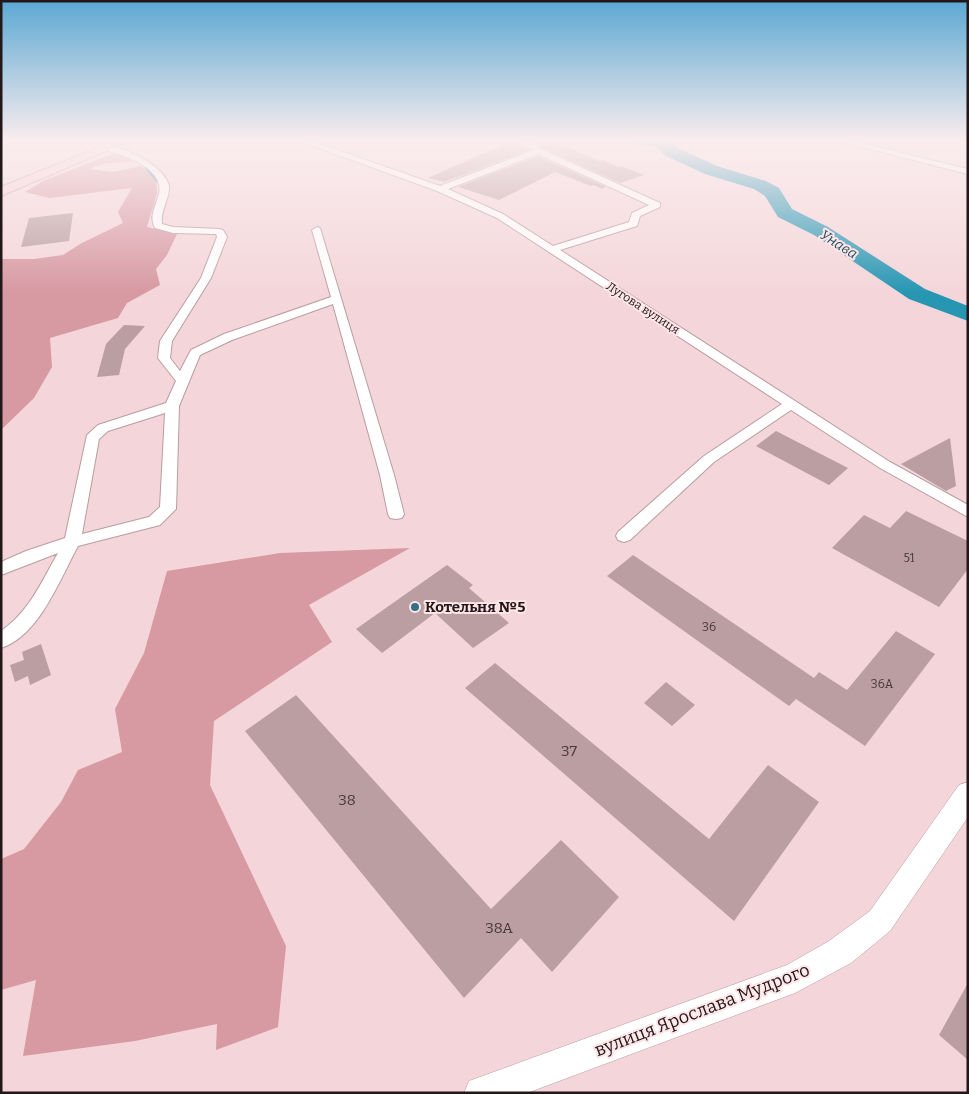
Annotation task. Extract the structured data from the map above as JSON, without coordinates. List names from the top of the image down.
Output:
{
  "streets": {
    "street": ["Лугова вулиця", "вулиця Ярослава Мудрого"]
  },
  "water": ["Унава"],
  "places": ["Котельня №5"],
  "house_numbers": [
    "51",
    "36",
    "36А",
    "37",
    "38",
    "38А"
  ]
}
